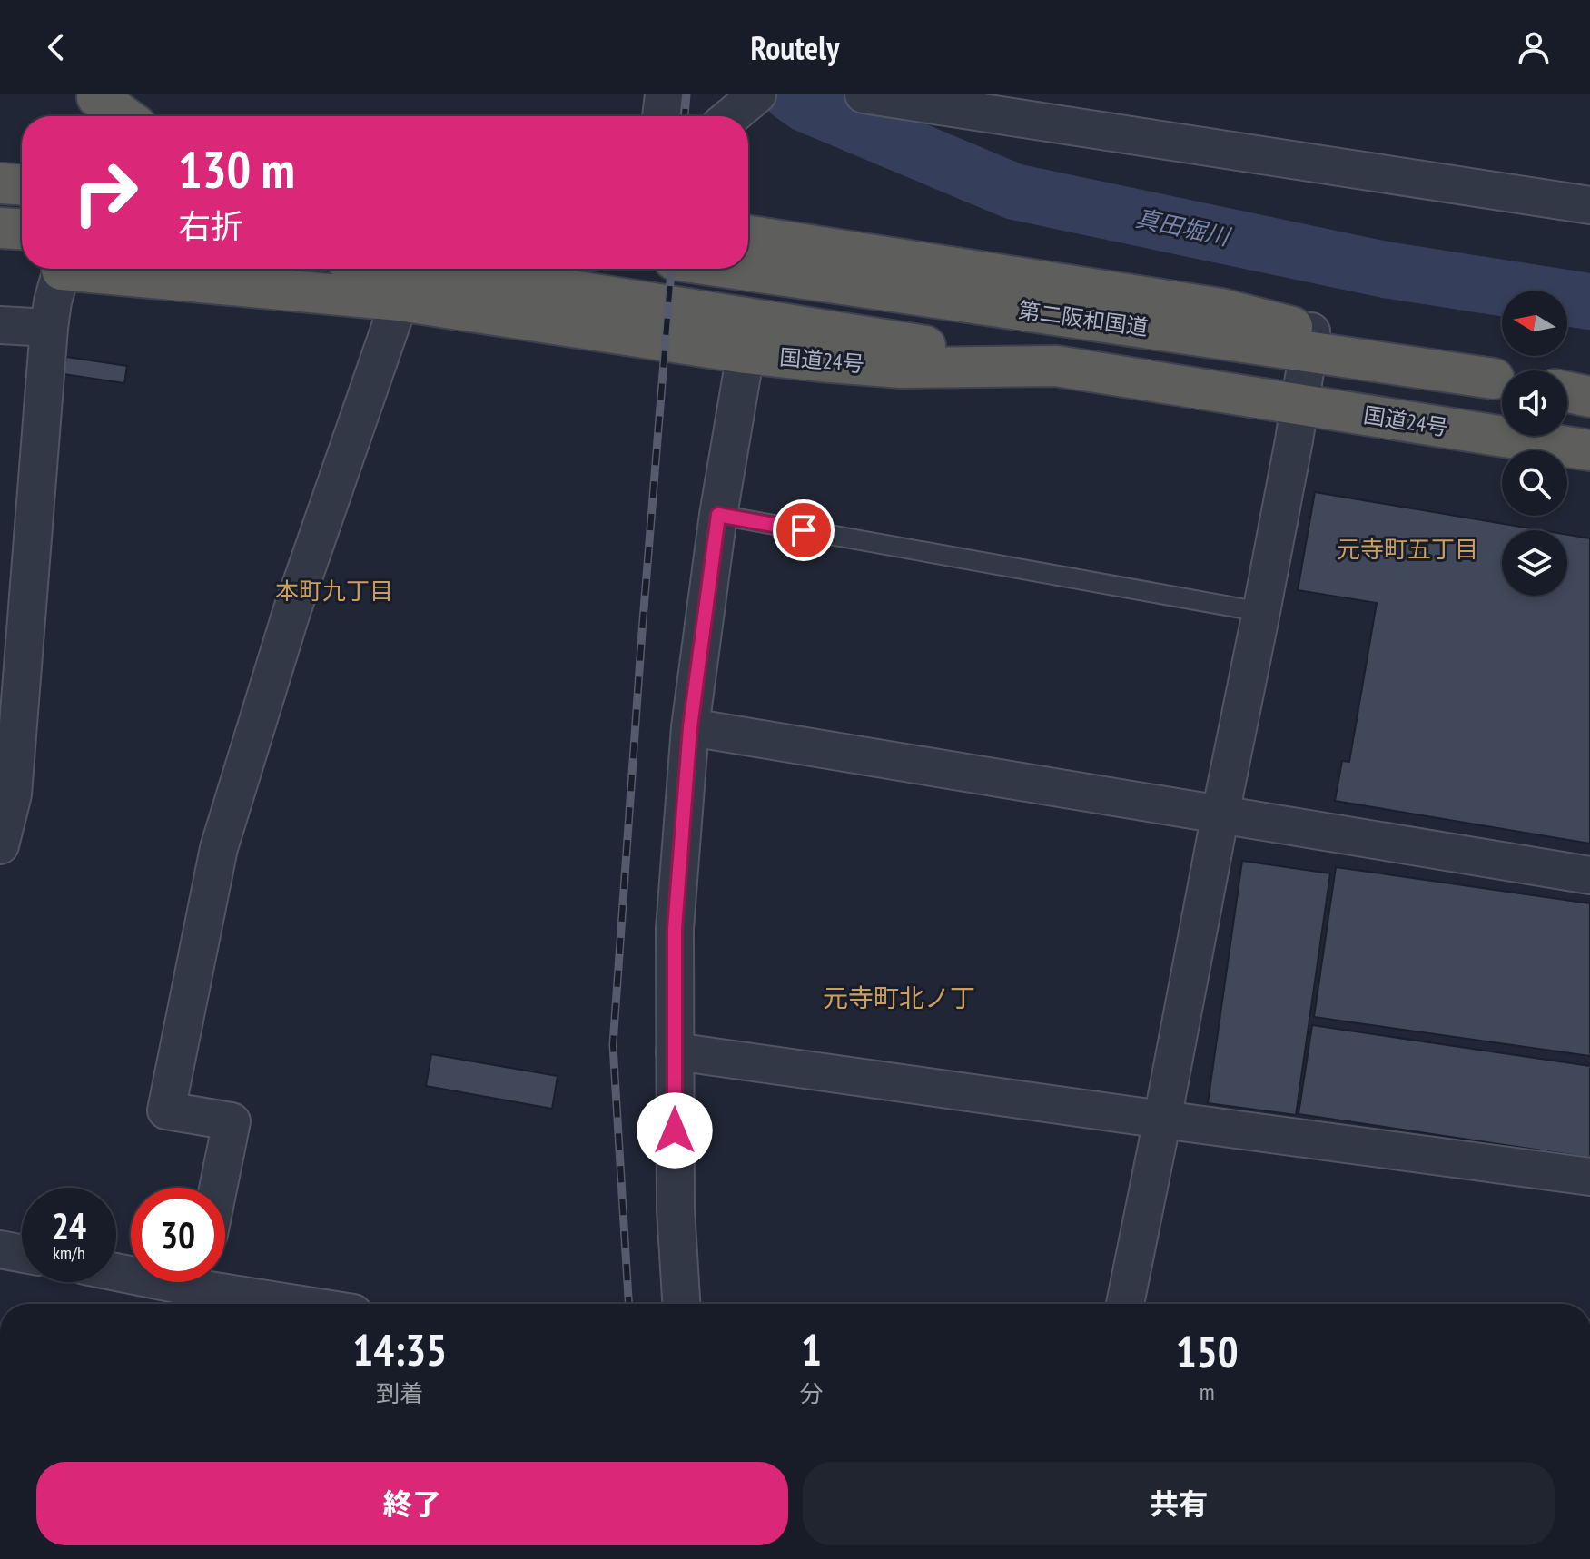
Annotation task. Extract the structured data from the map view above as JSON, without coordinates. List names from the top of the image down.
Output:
{
  "streets": {
    "highway": ["第二阪和国道", "国道24号"]
  },
  "districts": ["元寺町五丁目", "本町九丁目", "元寺町北ノ丁"],
  "water": ["真田堀川"],
  "north": "left",
  "page": {
    "header": "Routely",
    "turn": ["130 m", "右折"],
    "speed": "24 km/h",
    "limit": "30",
    "eta": [
      "14:35",
      "到着",
      "1",
      "分",
      "150",
      "m"
    ],
    "buttons": ["終了", "共有"]
  }
}
